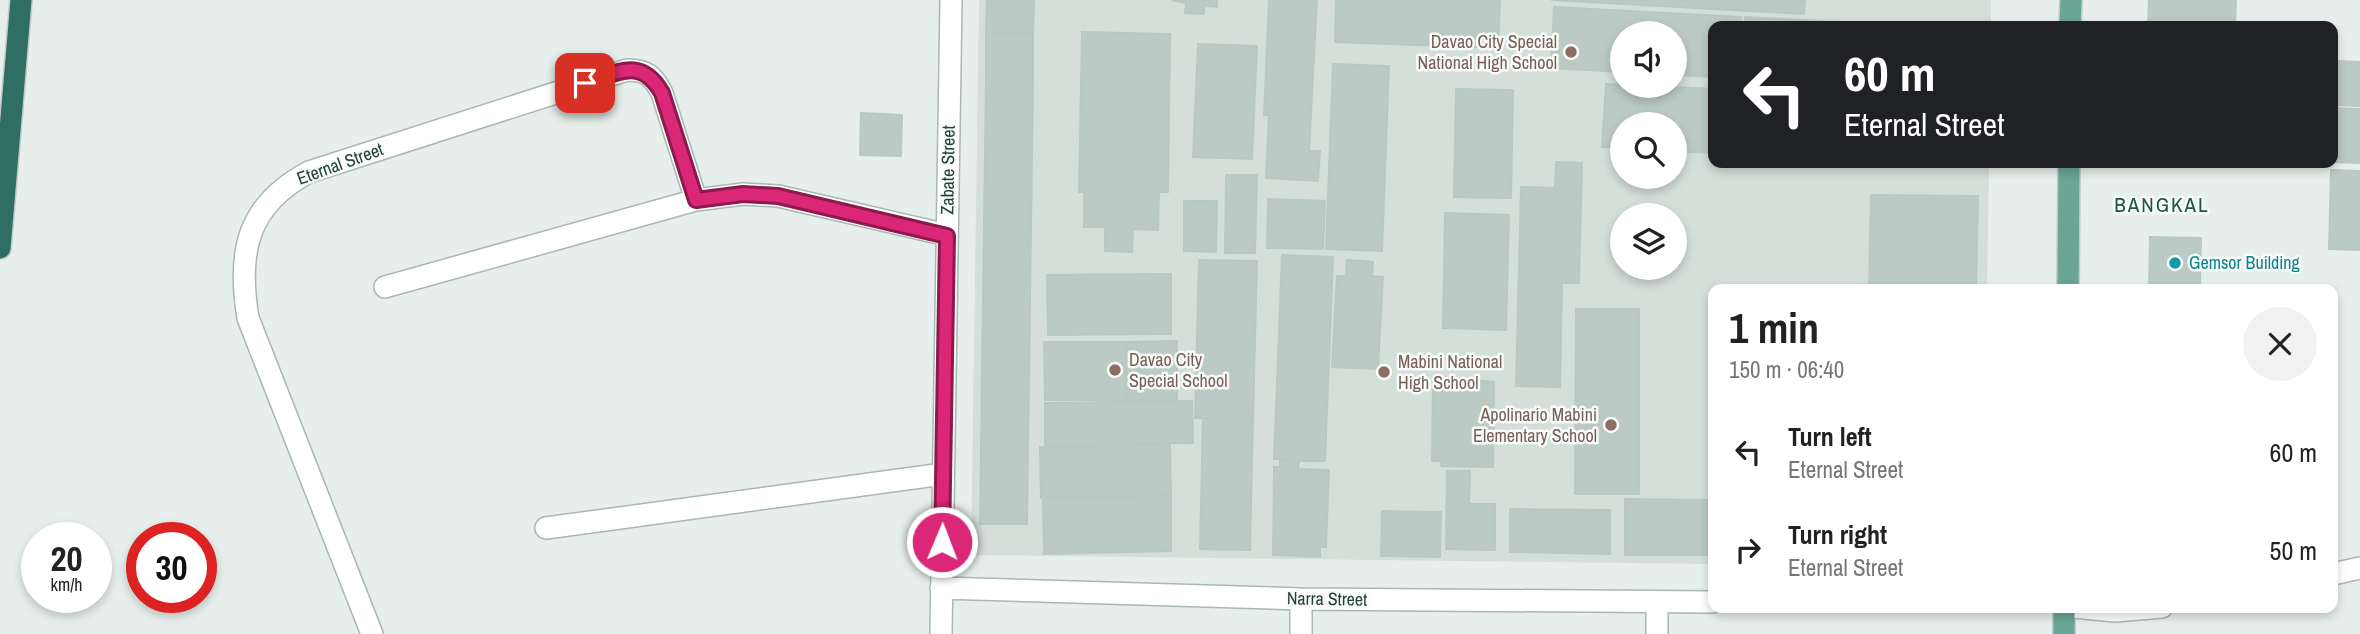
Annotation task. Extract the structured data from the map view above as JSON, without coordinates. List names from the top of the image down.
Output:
{
  "streets": {
    "street": ["Eternal Street", "Zabate Street", "Narra Street"]
  },
  "crossings": [
    ["Zabate Street", "Narra Street"]
  ],
  "districts": ["BANGKAL"],
  "places": [
    "Davao City Special National High School",
    "Gemsor Building",
    "Davao City Special School",
    "Mabini National High School",
    "Apolinario Mabini Elementary School"
  ],
  "page": {
    "turn": ["60 m", "Eternal Street"],
    "heading": ["1 min", "150 m · 06:40"],
    "list": [
      {
        "name": "Turn left",
        "note": "Eternal Street",
        "value": "60 m"
      },
      {
        "name": "Turn right",
        "note": "Eternal Street",
        "value": "50 m"
      }
    ],
    "speed": "20 km/h",
    "limit": "30"
  }
}
